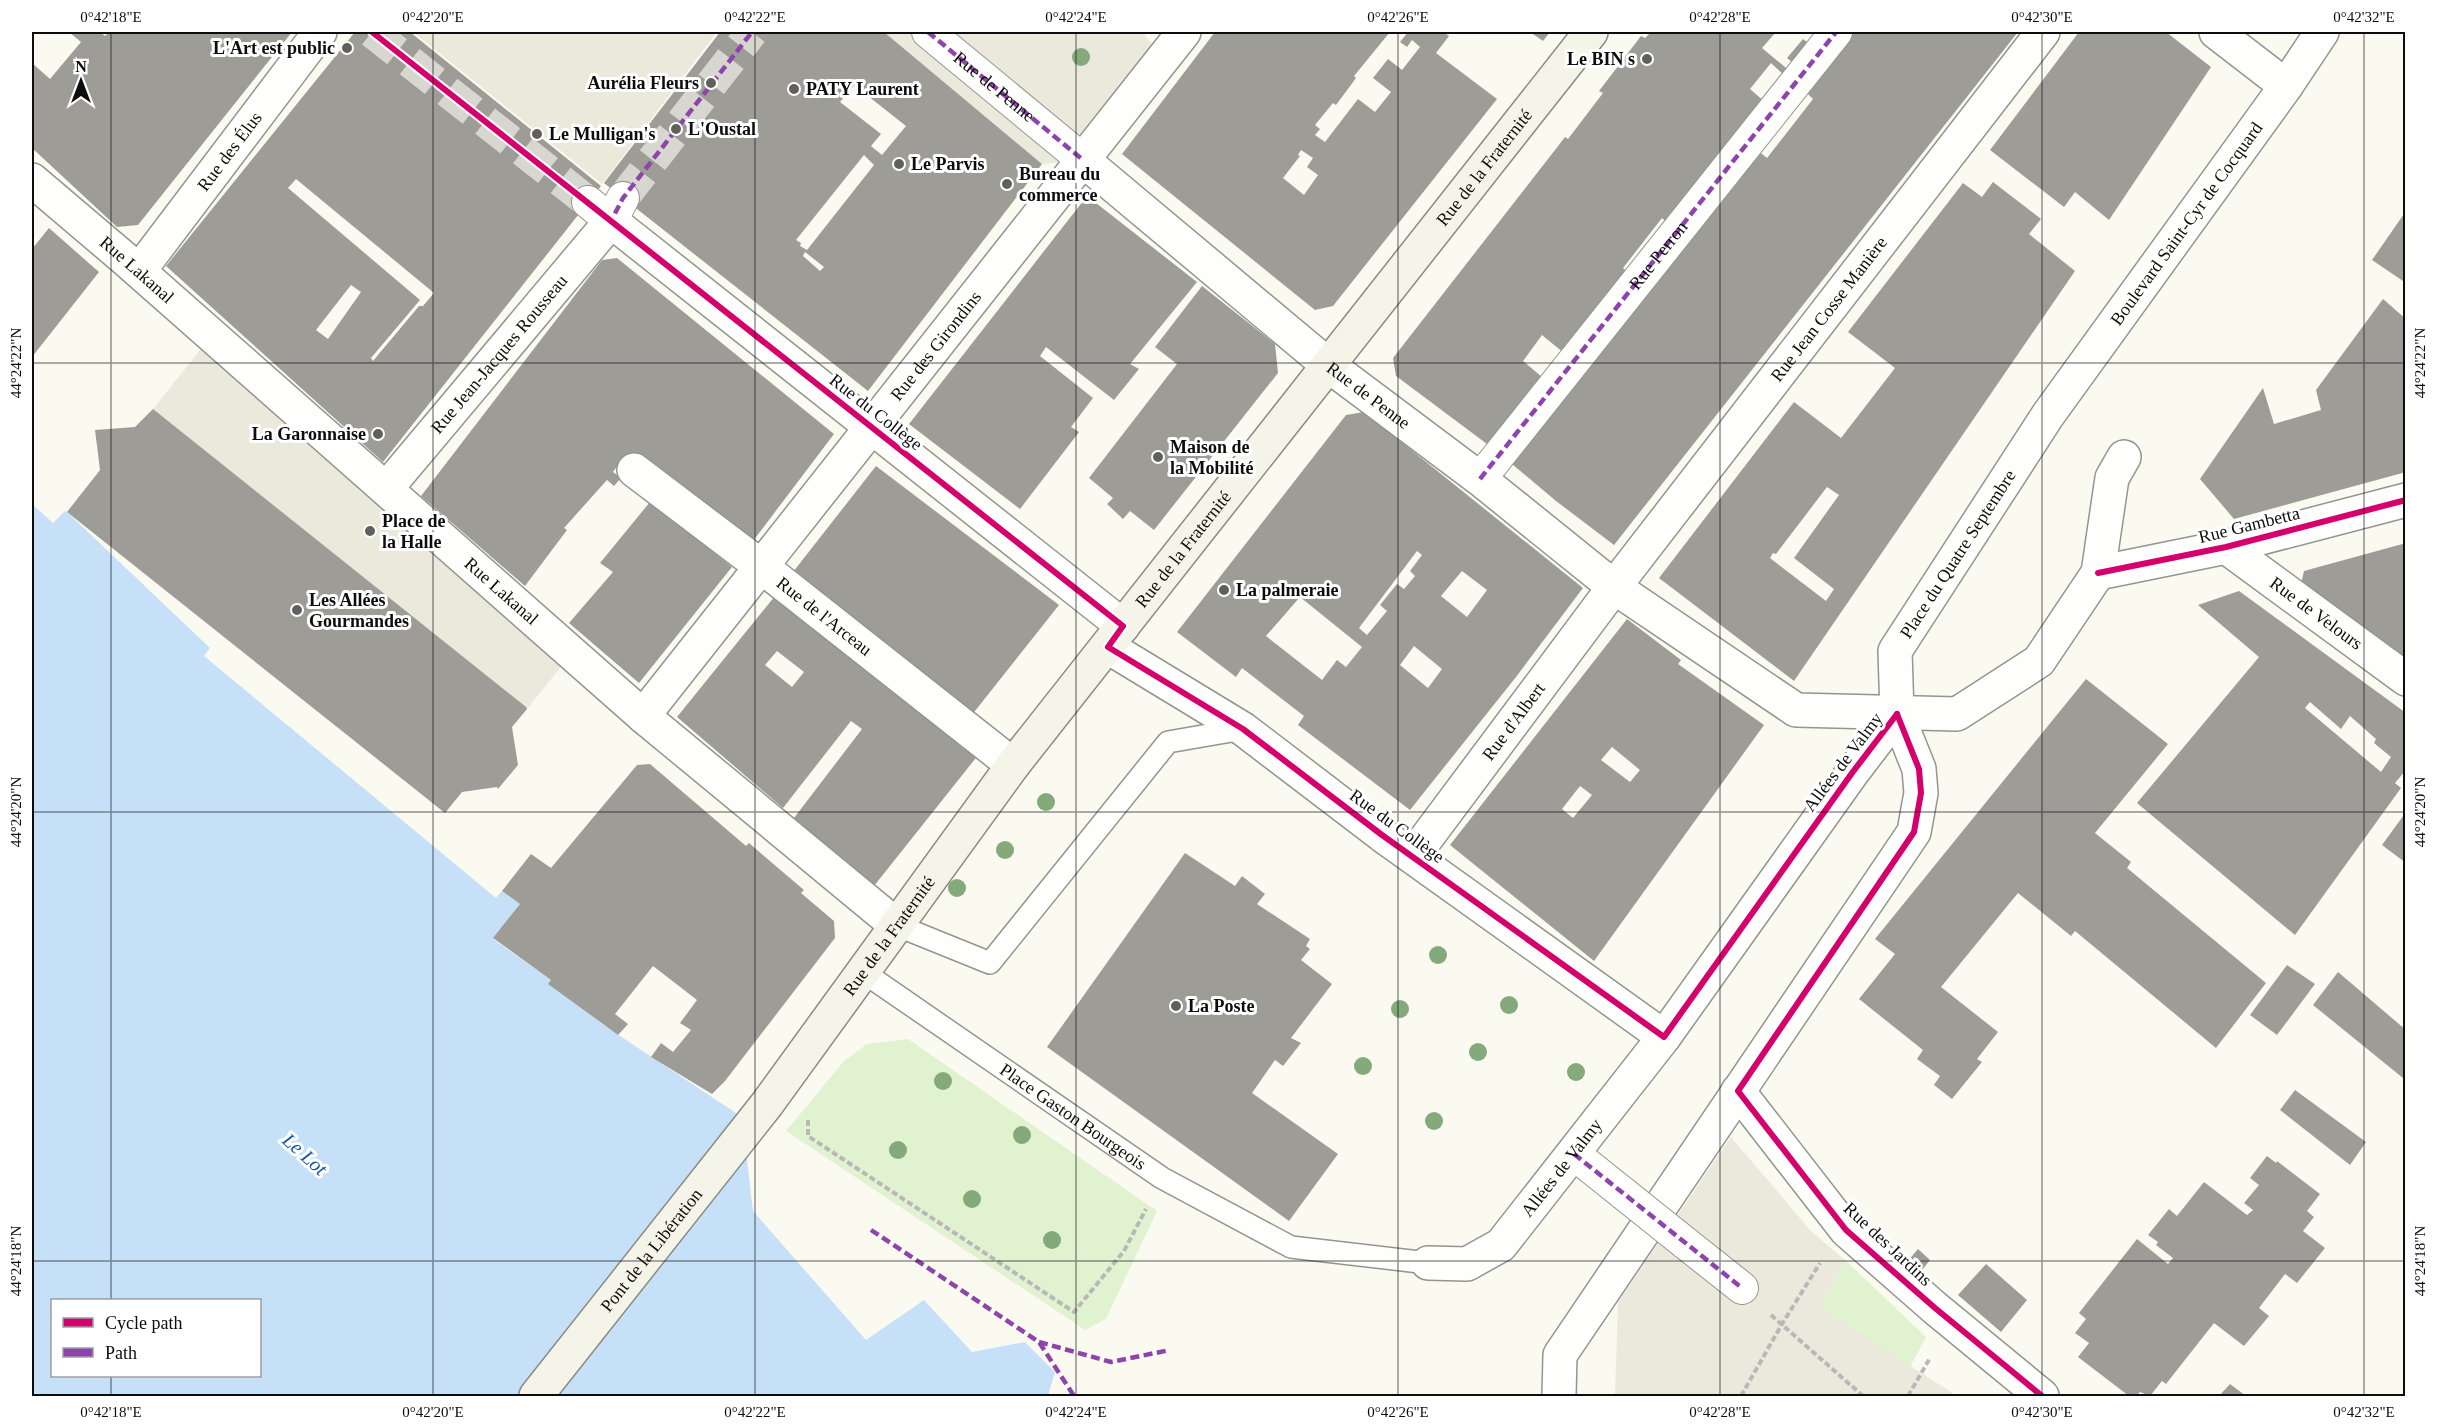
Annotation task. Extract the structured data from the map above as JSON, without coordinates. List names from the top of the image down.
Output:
{
  "streets": {
    "main road": ["Rue de la Fraternité", "Pont de la Libération"],
    "street": [
      "Rue de Penne",
      "Rue des Élus",
      "Boulevard Saint-Cyr de Cocquard",
      "Rue Perron",
      "Rue Lakanal",
      "Rue Jean Cosse Manière",
      "Rue des Girondins",
      "Rue Jean-Jacques Rousseau",
      "Rue du Collège",
      "Rue Gambetta",
      "Place du Quatre Septembre",
      "Rue de Velours",
      "Rue de l'Arceau",
      "Rue d'Albert",
      "Allées de Valmy",
      "Rue des Jardins"
    ],
    "lane": ["Place Gaston Bourgeois"]
  },
  "crossings": [
    ["Rue de Penne", "Rue de la Fraternité"],
    ["Rue de Penne", "Rue Perron"],
    ["Rue de Penne", "Rue Jean Cosse Manière"],
    ["Rue de Penne", "Rue des Girondins"],
    ["Rue de Penne", "Rue d'Albert"],
    ["Rue de Penne", "Allées de Valmy"],
    ["Rue des Élus", "Rue Lakanal"],
    ["Rue de la Fraternité", "Rue Lakanal"],
    ["Rue de la Fraternité", "Rue du Collège"],
    ["Rue de la Fraternité", "Rue de l'Arceau"],
    ["Rue de la Fraternité", "Place Gaston Bourgeois"],
    ["Rue de la Fraternité", "Pont de la Libération"],
    ["Boulevard Saint-Cyr de Cocquard", "Place du Quatre Septembre"],
    ["Rue Lakanal", "Rue des Girondins"],
    ["Rue Lakanal", "Rue Jean-Jacques Rousseau"],
    ["Rue Jean Cosse Manière", "Rue d'Albert"],
    ["Rue des Girondins", "Rue du Collège"],
    ["Rue des Girondins", "Rue de l'Arceau"],
    ["Rue Jean-Jacques Rousseau", "Rue du Collège"],
    ["Rue du Collège", "Rue d'Albert"],
    ["Rue du Collège", "Allées de Valmy"],
    ["Rue Gambetta", "Rue de Velours"],
    ["Place du Quatre Septembre", "Allées de Valmy"],
    ["Allées de Valmy", "Place Gaston Bourgeois"],
    ["Allées de Valmy", "Rue des Jardins"]
  ],
  "water": ["Le Lot"],
  "places": [
    "L'Art est public",
    "Le BIN s",
    "Aurélia Fleurs",
    "PATY Laurent",
    "L'Oustal",
    "Le Mulligan's",
    "Le Parvis",
    "Bureau du commerce",
    "La Garonnaise",
    "Maison de la Mobilité",
    "Place de la Halle",
    "La palmeraie",
    "Les Allées Gourmandes",
    "La Poste"
  ],
  "legend": ["Cycle path", "Path"],
  "north": "top",
  "coordinates": [
    "0°42'18\"E",
    "0°42'20\"E",
    "0°42'22\"E",
    "0°42'24\"E",
    "0°42'26\"E",
    "0°42'28\"E",
    "0°42'30\"E",
    "0°42'32\"E",
    "44°24'22\"N",
    "44°24'20\"N",
    "44°24'18\"N"
  ]
}
